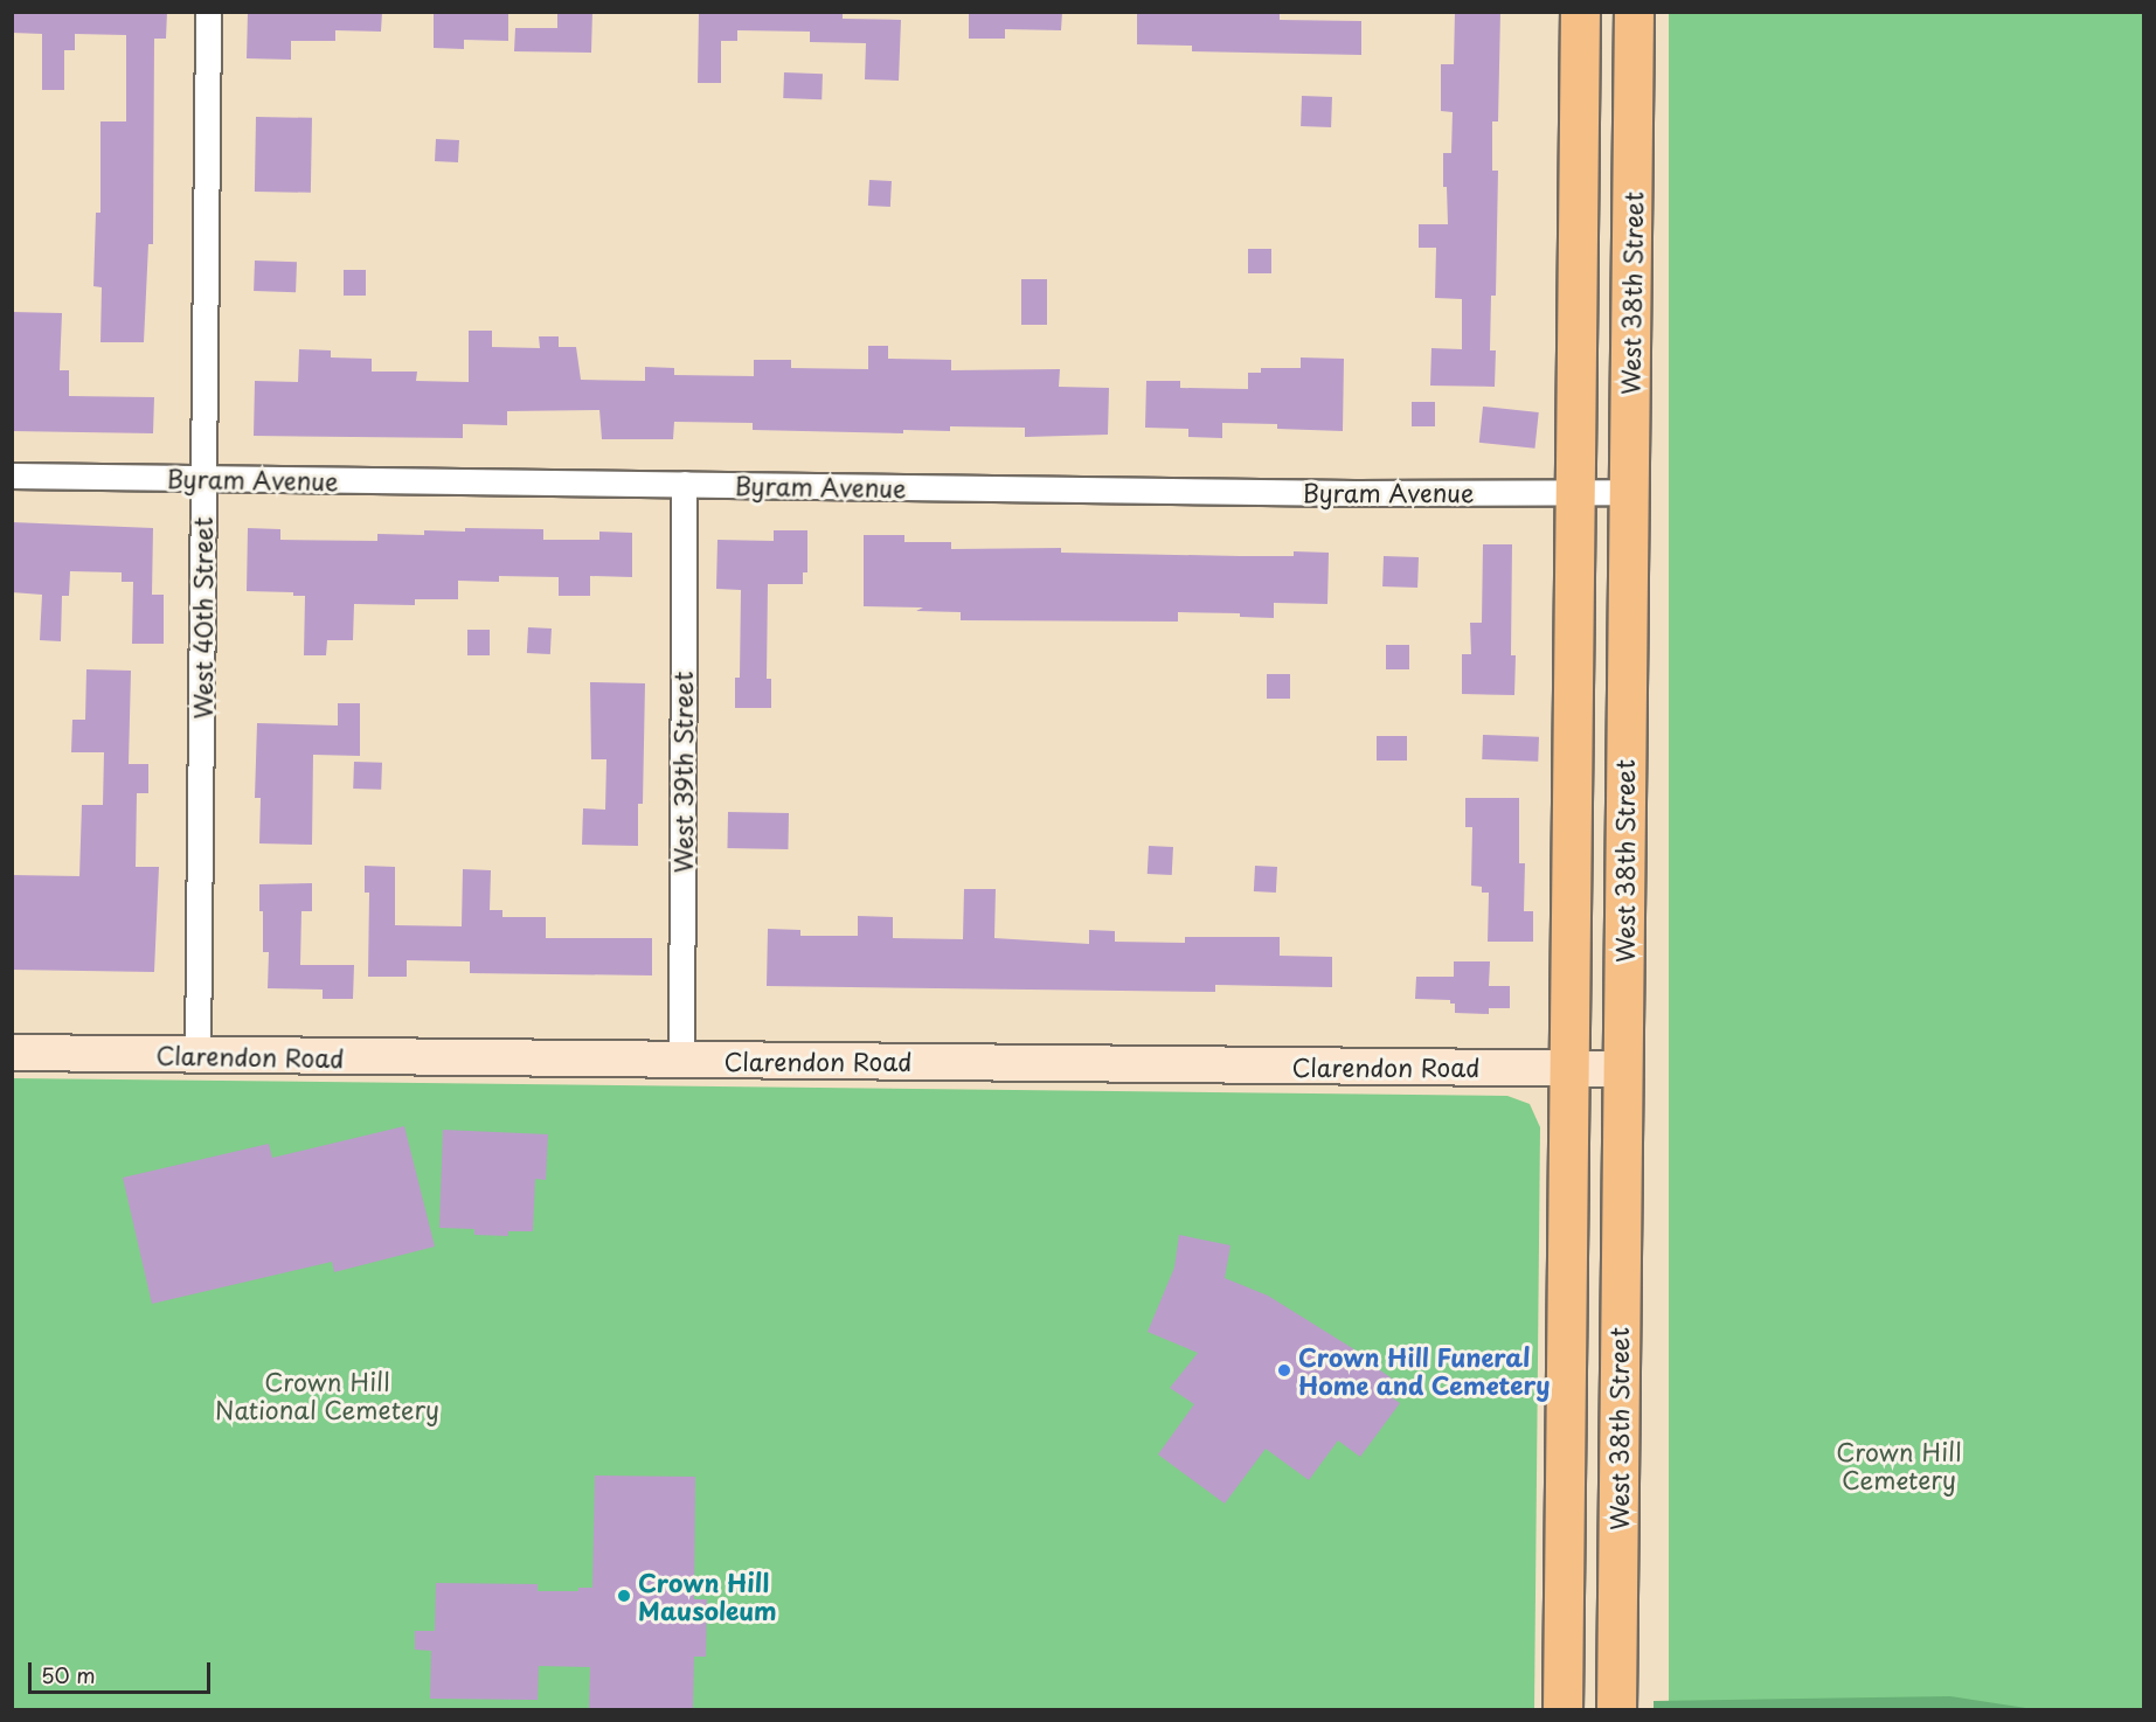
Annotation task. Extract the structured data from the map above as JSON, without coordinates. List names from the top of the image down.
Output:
{
  "streets": {
    "main road": ["West 38th Street"],
    "street": [
      "Byram Avenue",
      "West 40th Street",
      "West 39th Street",
      "Clarendon Road"
    ]
  },
  "crossings": [
    ["West 38th Street", "Byram Avenue"],
    ["West 38th Street", "Clarendon Road"],
    ["Byram Avenue", "West 40th Street"],
    ["Byram Avenue", "West 39th Street"],
    ["West 40th Street", "Clarendon Road"],
    ["West 39th Street", "Clarendon Road"]
  ],
  "parks": ["Crown Hill National Cemetery", "Crown Hill Cemetery"],
  "places": ["Crown Hill Funeral Home and Cemetery", "Crown Hill Mausoleum"],
  "scale_bar": "50 m"
}
